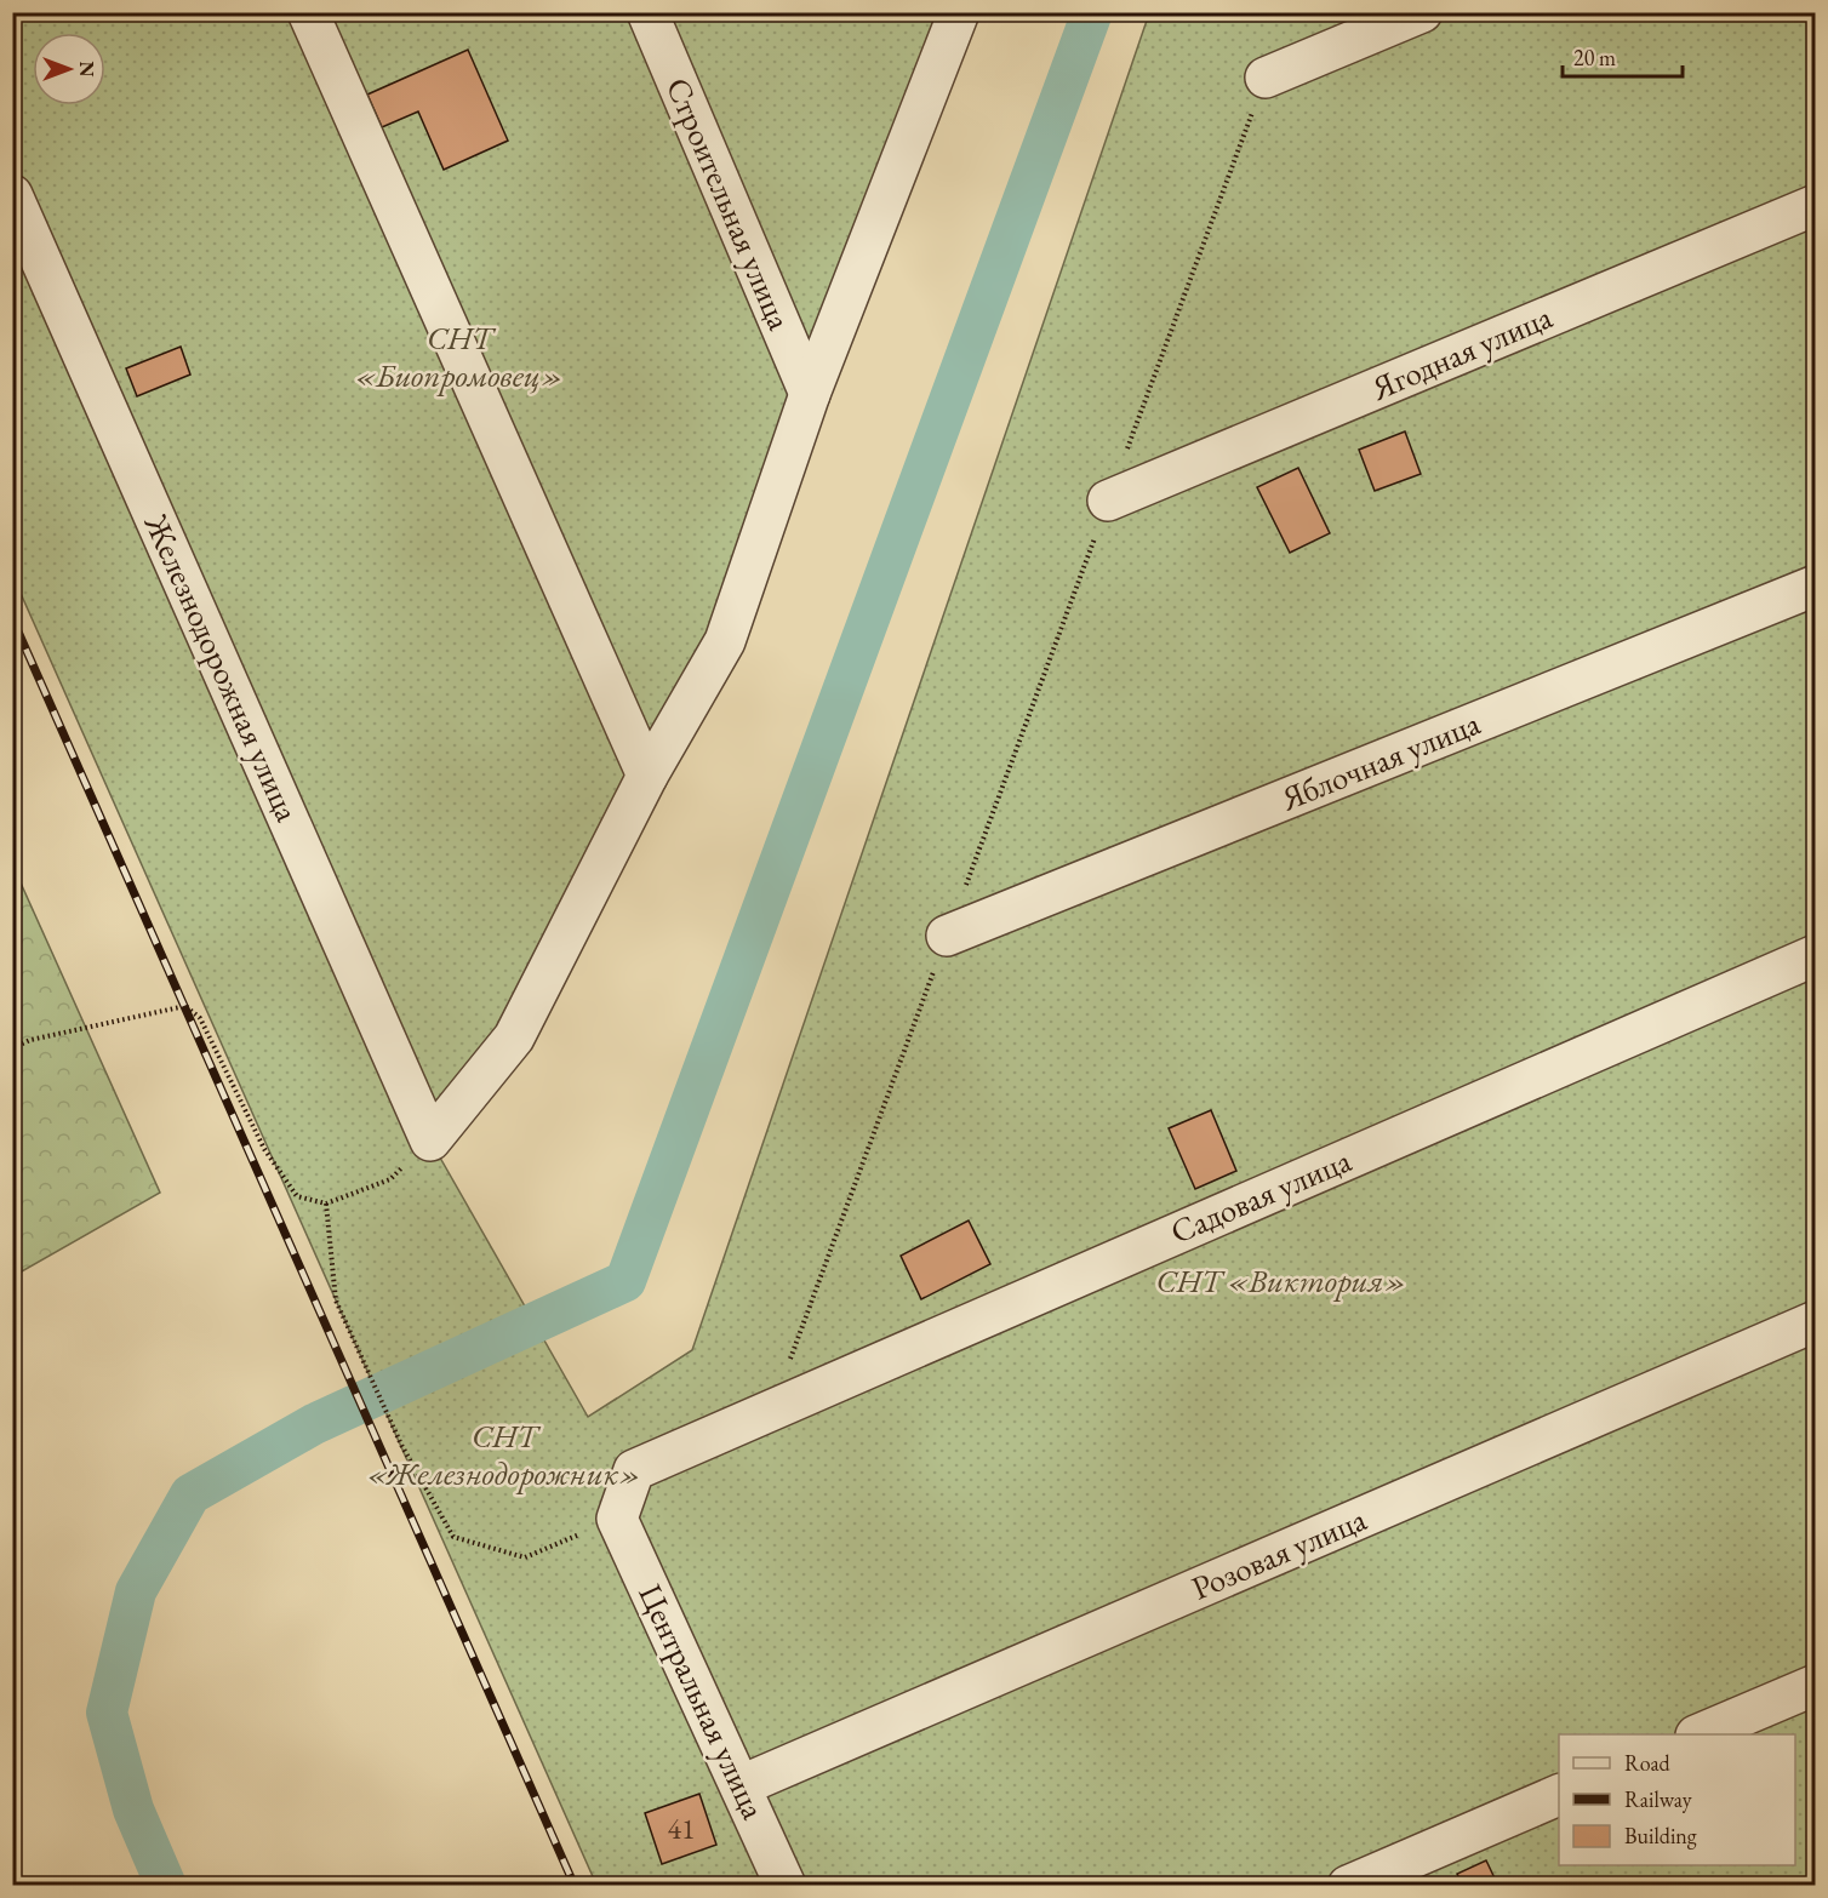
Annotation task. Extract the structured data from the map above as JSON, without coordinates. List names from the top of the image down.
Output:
{
  "streets": {
    "street": [
      "Строительная улица",
      "Ягодная улица",
      "Железнодорожная улица",
      "Яблочная улица",
      "Садовая улица",
      "Розовая улица",
      "Центральная улица"
    ]
  },
  "crossings": [
    ["Садовая улица", "Центральная улица"],
    ["Розовая улица", "Центральная улица"]
  ],
  "parks": ["СНТ «Биопромовец»", "СНТ «Виктория»", "СНТ «Железнодорожник»"],
  "house_numbers": ["41"],
  "legend": ["Road", "Railway", "Building"],
  "scale_bar": "20 m",
  "north": "right"
}
